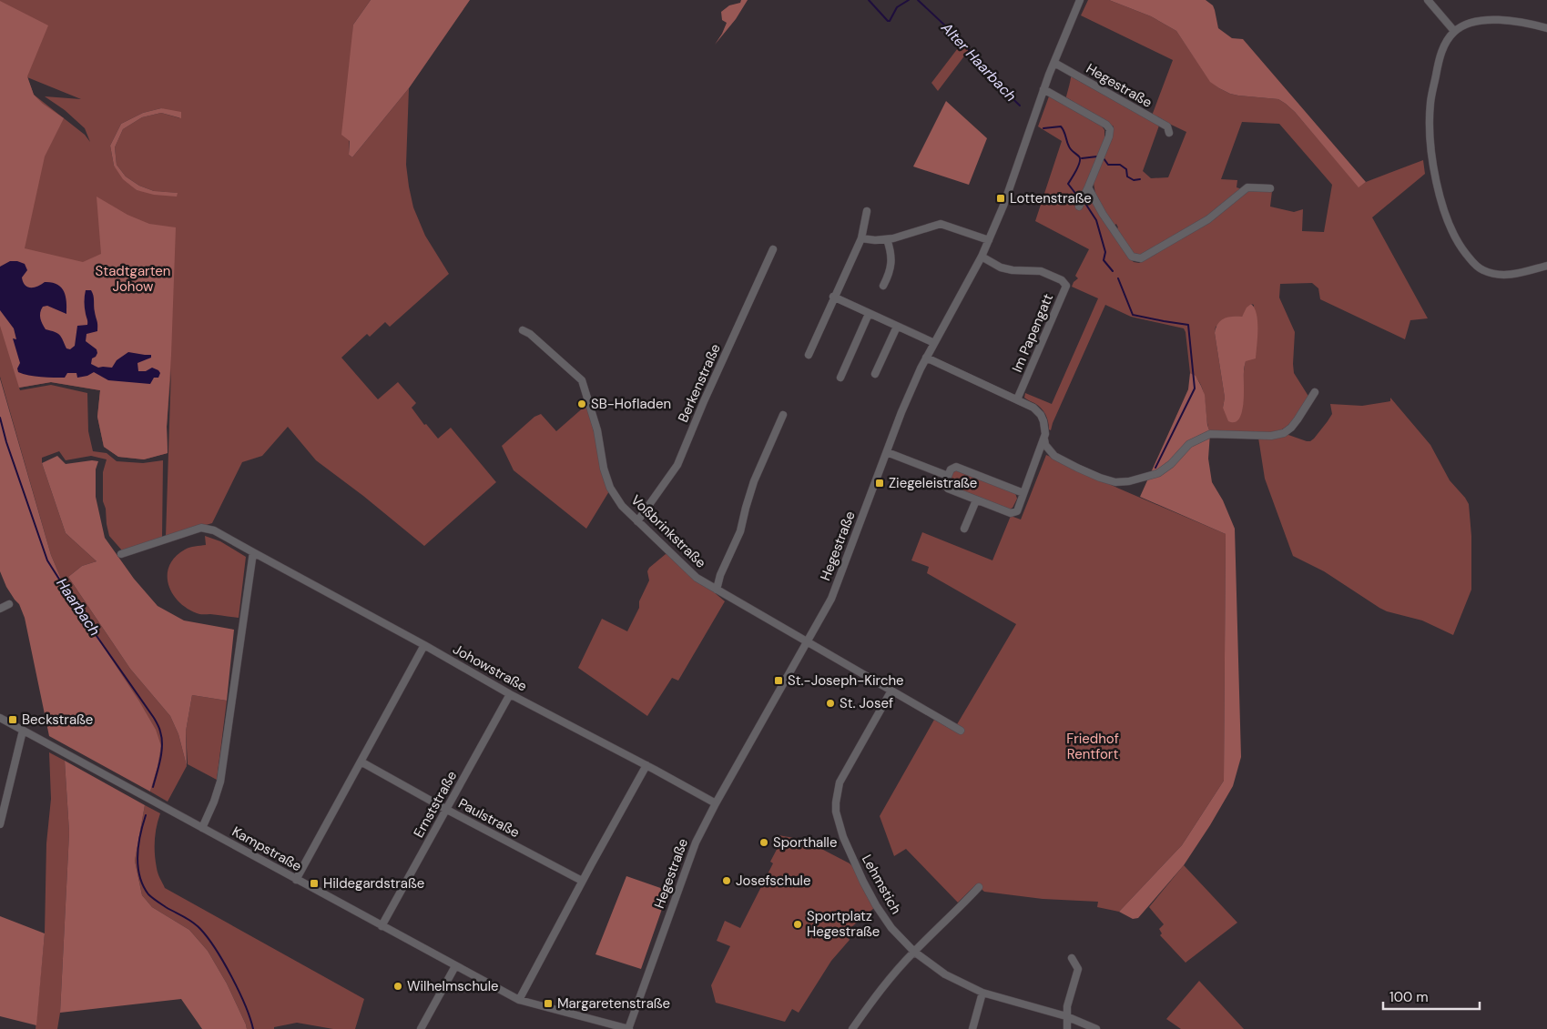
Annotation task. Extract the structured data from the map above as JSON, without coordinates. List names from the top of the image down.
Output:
{
  "streets": {
    "street": [
      "Hegestraße",
      "Im Papengatt",
      "Berkenstraße",
      "Voßbrinkstraße",
      "Johowstraße",
      "Ernststraße",
      "Paulstraße",
      "Kampstraße",
      "Lehmstich"
    ]
  },
  "crossings": [
    ["Hegestraße", "Im Papengatt"],
    ["Hegestraße", "Voßbrinkstraße"],
    ["Hegestraße", "Johowstraße"],
    ["Hegestraße", "Kampstraße"],
    ["Berkenstraße", "Voßbrinkstraße"],
    ["Johowstraße", "Ernststraße"],
    ["Ernststraße", "Paulstraße"],
    ["Ernststraße", "Kampstraße"]
  ],
  "water": ["Alter Haarbach", "Haarbach"],
  "parks": ["Stadtgarten Johow", "Friedhof Rentfort"],
  "places": {
    "transit": [
      "Lottenstraße",
      "Ziegeleistraße",
      "St.-Joseph-Kirche",
      "Beckstraße",
      "Hildegardstraße",
      "Margaretenstraße"
    ],
    "other": [
      "SB-Hofladen",
      "St. Josef",
      "Sporthalle",
      "Josefschule",
      "Sportplatz Hegestraße",
      "Wilhelmschule"
    ]
  },
  "scale_bar": "100 m"
}
